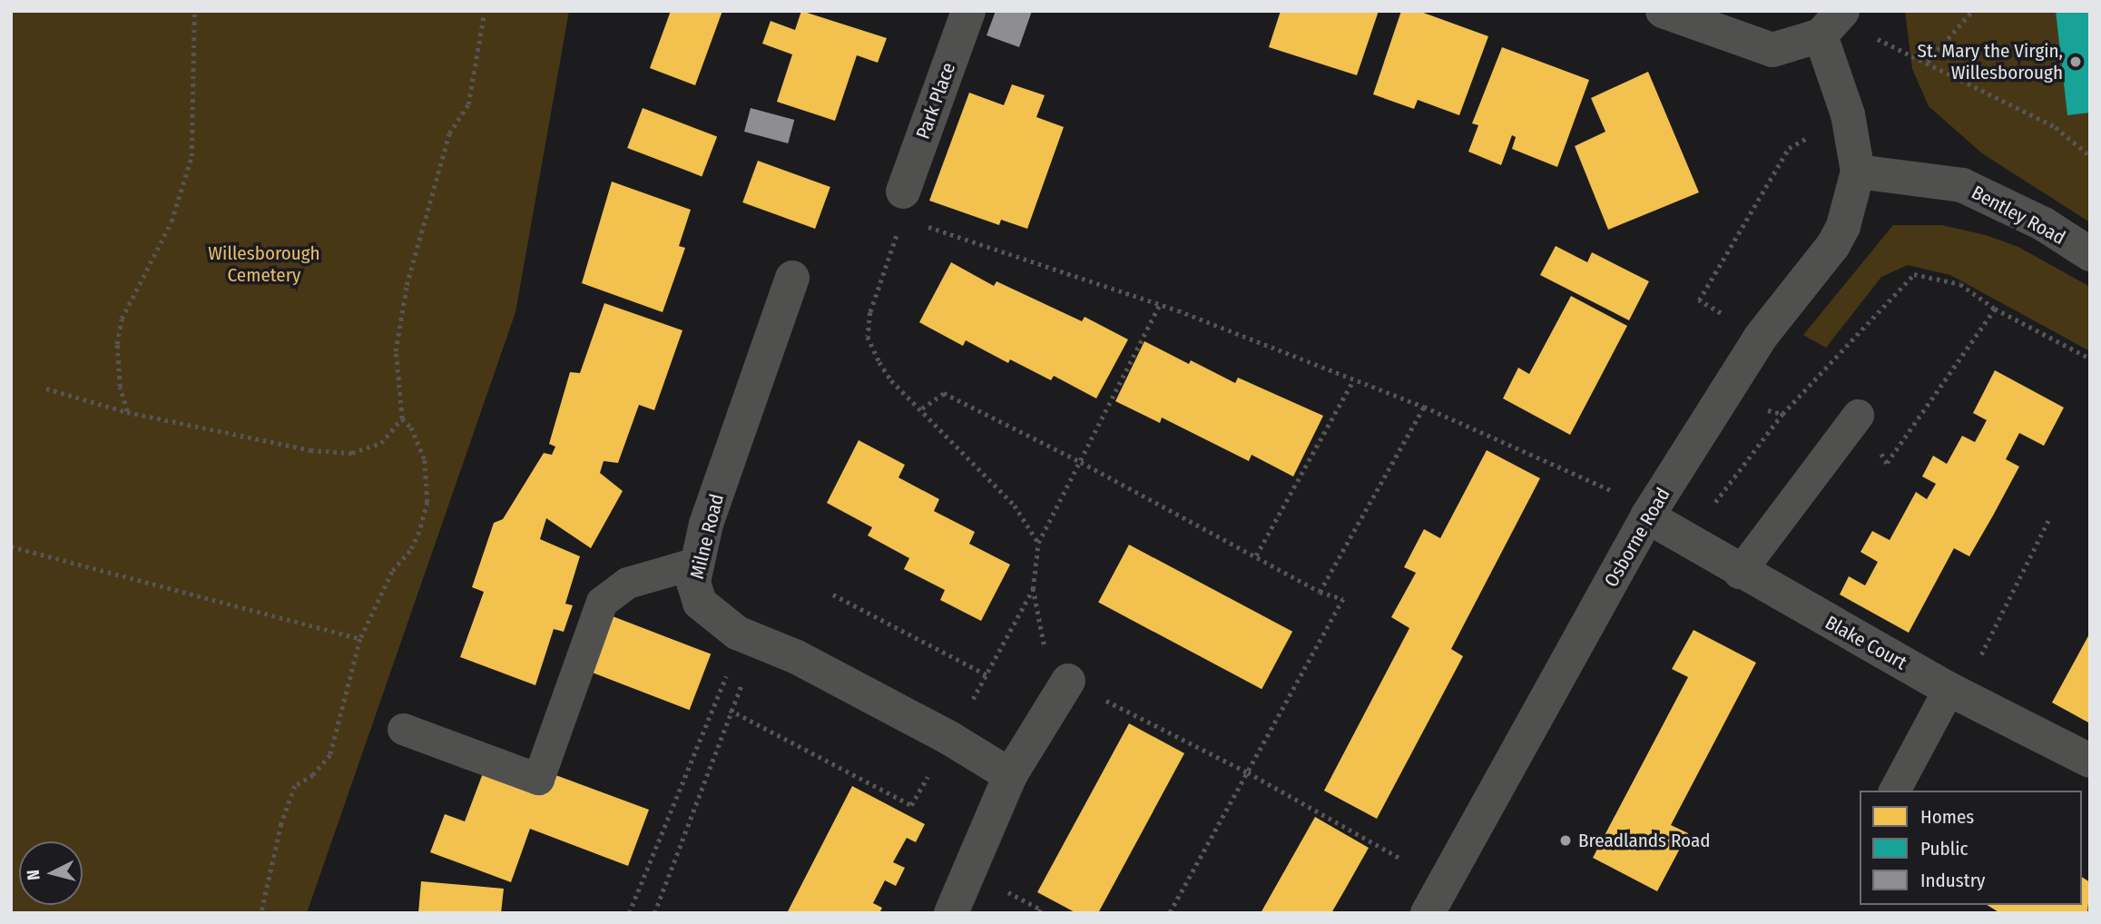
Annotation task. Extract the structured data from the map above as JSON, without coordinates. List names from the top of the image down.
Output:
{
  "streets": {
    "street": [
      "Park Place",
      "Bentley Road",
      "Milne Road",
      "Osborne Road",
      "Blake Court"
    ]
  },
  "crossings": [
    ["Bentley Road", "Osborne Road"],
    ["Osborne Road", "Blake Court"]
  ],
  "parks": ["Willesborough Cemetery"],
  "places": ["St. Mary the Virgin, Willesborough", "Breadlands Road"],
  "legend": ["Homes", "Public", "Industry"],
  "north": "left"
}
